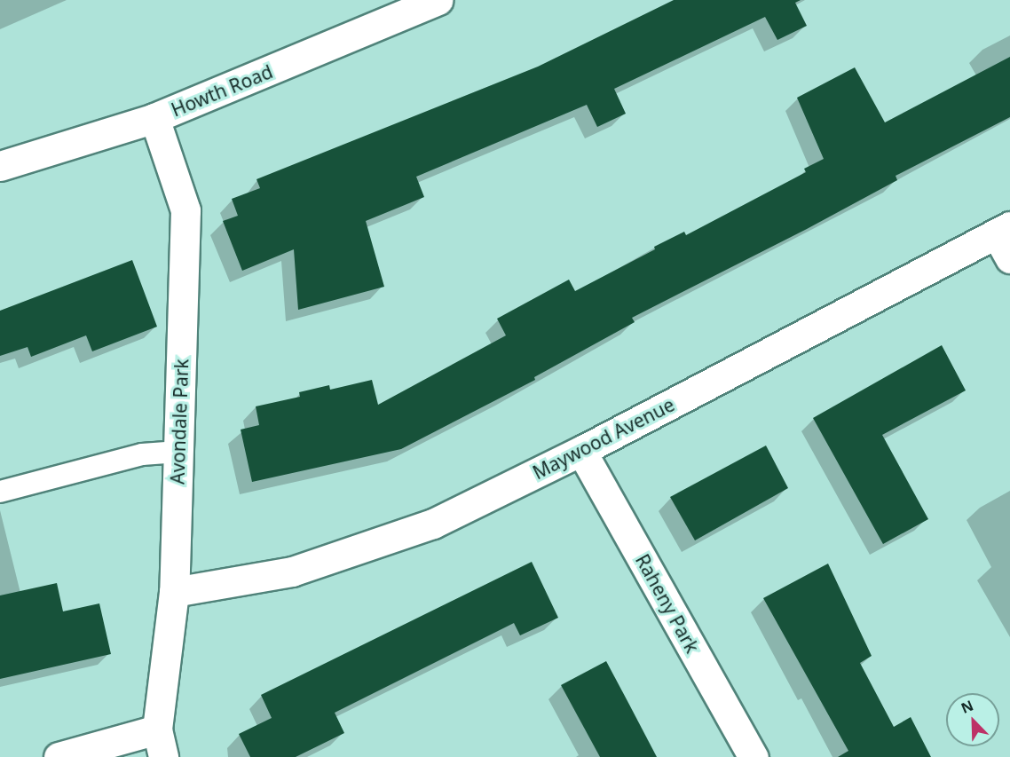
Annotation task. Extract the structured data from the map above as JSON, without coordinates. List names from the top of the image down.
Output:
{
  "streets": {
    "street": [
      "Howth Road",
      "Avondale Park",
      "Maywood Avenue",
      "Raheny Park"
    ]
  },
  "crossings": [
    ["Howth Road", "Avondale Park"],
    ["Avondale Park", "Maywood Avenue"],
    ["Maywood Avenue", "Raheny Park"]
  ],
  "north": "top left"
}
